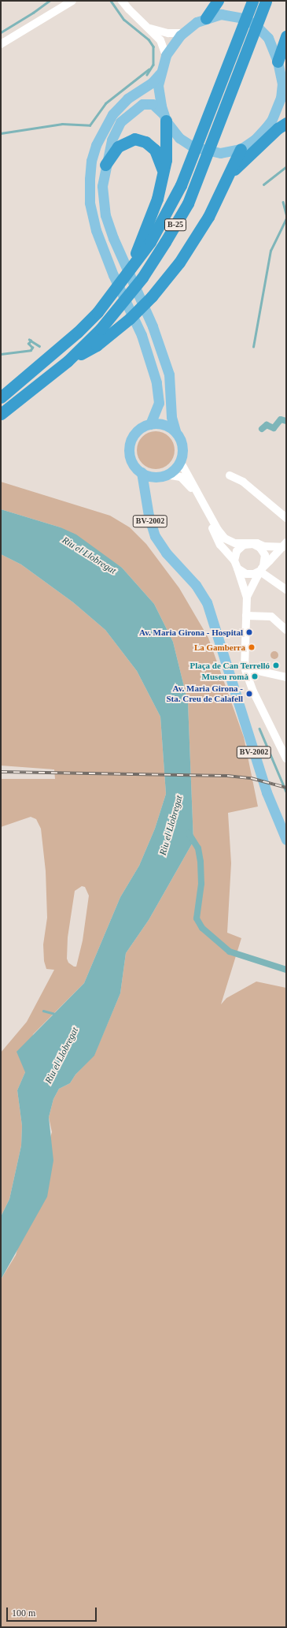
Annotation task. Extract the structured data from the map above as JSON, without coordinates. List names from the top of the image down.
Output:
{
  "streets": {
    "highway": ["B-25"],
    "main road": ["BV-2002"]
  },
  "water": ["Riu el Llobregat"],
  "places": [
    "Av. Maria Girona - Hospital",
    "La Gamberra",
    "Plaça de Can Terrelló",
    "Museu romà",
    "Av. Maria Girona - Sta. Creu de Calafell"
  ],
  "scale_bar": "100 m"
}
